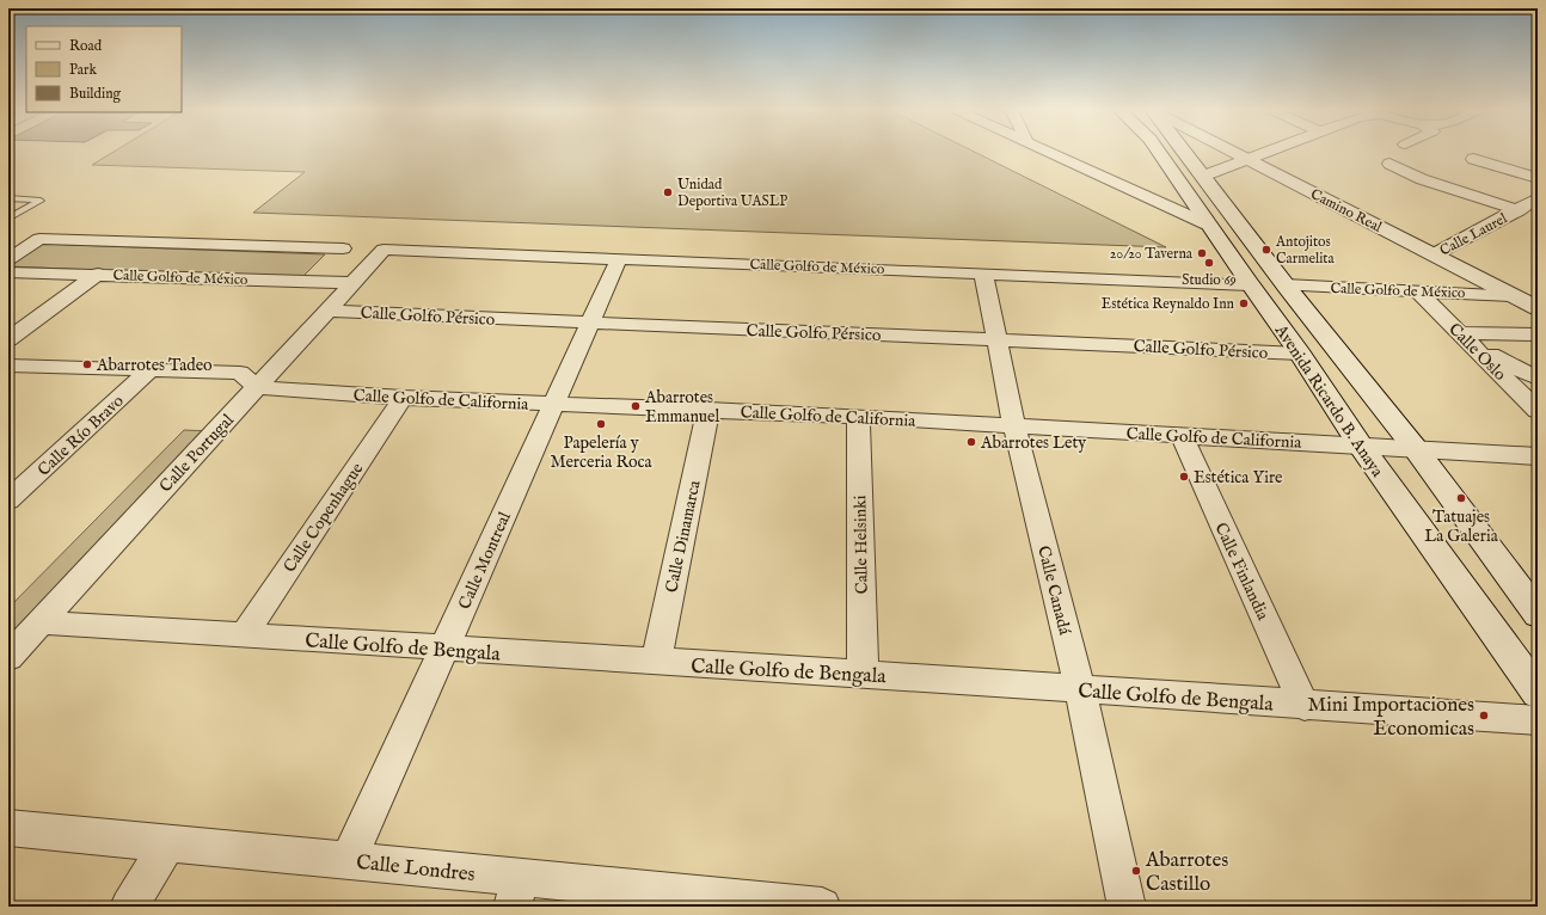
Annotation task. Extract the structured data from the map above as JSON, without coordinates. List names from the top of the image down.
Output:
{
  "streets": {
    "main road": ["Camino Real", "Avenida Ricardo B. Anaya"],
    "street": [
      "Calle Laurel",
      "Calle Golfo de México",
      "Calle Golfo Pérsico",
      "Calle Oslo",
      "Calle Golfo de California",
      "Calle Río Bravo",
      "Calle Portugal",
      "Calle Copenhague",
      "Calle Dinamarca",
      "Calle Helsinki",
      "Calle Montreal",
      "Calle Finlandia",
      "Calle Canadá",
      "Calle Golfo de Bengala",
      "Calle Londres"
    ]
  },
  "crossings": [
    ["Camino Real", "Calle Laurel"],
    ["Camino Real", "Calle Golfo de México"],
    ["Calle Golfo de México", "Calle Oslo"],
    ["Calle Golfo de México", "Avenida Ricardo B. Anaya"],
    ["Calle Golfo de México", "Calle Portugal"],
    ["Calle Golfo de México", "Calle Montreal"],
    ["Calle Golfo de México", "Calle Canadá"],
    ["Calle Golfo Pérsico", "Avenida Ricardo B. Anaya"],
    ["Calle Golfo Pérsico", "Calle Portugal"],
    ["Calle Golfo Pérsico", "Calle Montreal"],
    ["Calle Golfo Pérsico", "Calle Canadá"],
    ["Calle Golfo de California", "Avenida Ricardo B. Anaya"],
    ["Calle Golfo de California", "Calle Portugal"],
    ["Calle Golfo de California", "Calle Copenhague"],
    ["Calle Golfo de California", "Calle Dinamarca"],
    ["Calle Golfo de California", "Calle Helsinki"],
    ["Calle Golfo de California", "Calle Montreal"],
    ["Calle Golfo de California", "Calle Finlandia"],
    ["Calle Golfo de California", "Calle Canadá"],
    ["Calle Portugal", "Calle Golfo de Bengala"],
    ["Calle Copenhague", "Calle Golfo de Bengala"],
    ["Calle Dinamarca", "Calle Golfo de Bengala"],
    ["Calle Helsinki", "Calle Golfo de Bengala"],
    ["Calle Montreal", "Calle Golfo de Bengala"],
    ["Calle Montreal", "Calle Londres"],
    ["Calle Finlandia", "Calle Golfo de Bengala"],
    ["Calle Canadá", "Calle Golfo de Bengala"]
  ],
  "places": [
    "Unidad Deportiva UASLP",
    "Antojitos Carmelita",
    "20/20 Taverna",
    "Studio 69",
    "Estética Reynaldo Inn",
    "Abarrotes Tadeo",
    "Abarrotes Emmanuel",
    "Papelería y Merceria Roca",
    "Abarrotes Lety",
    "Estética Yire",
    "Tatuajes La Galeria",
    "Mini Importaciones Economicas",
    "Abarrotes Castillo"
  ],
  "legend": ["Road", "Park", "Building"]
}
